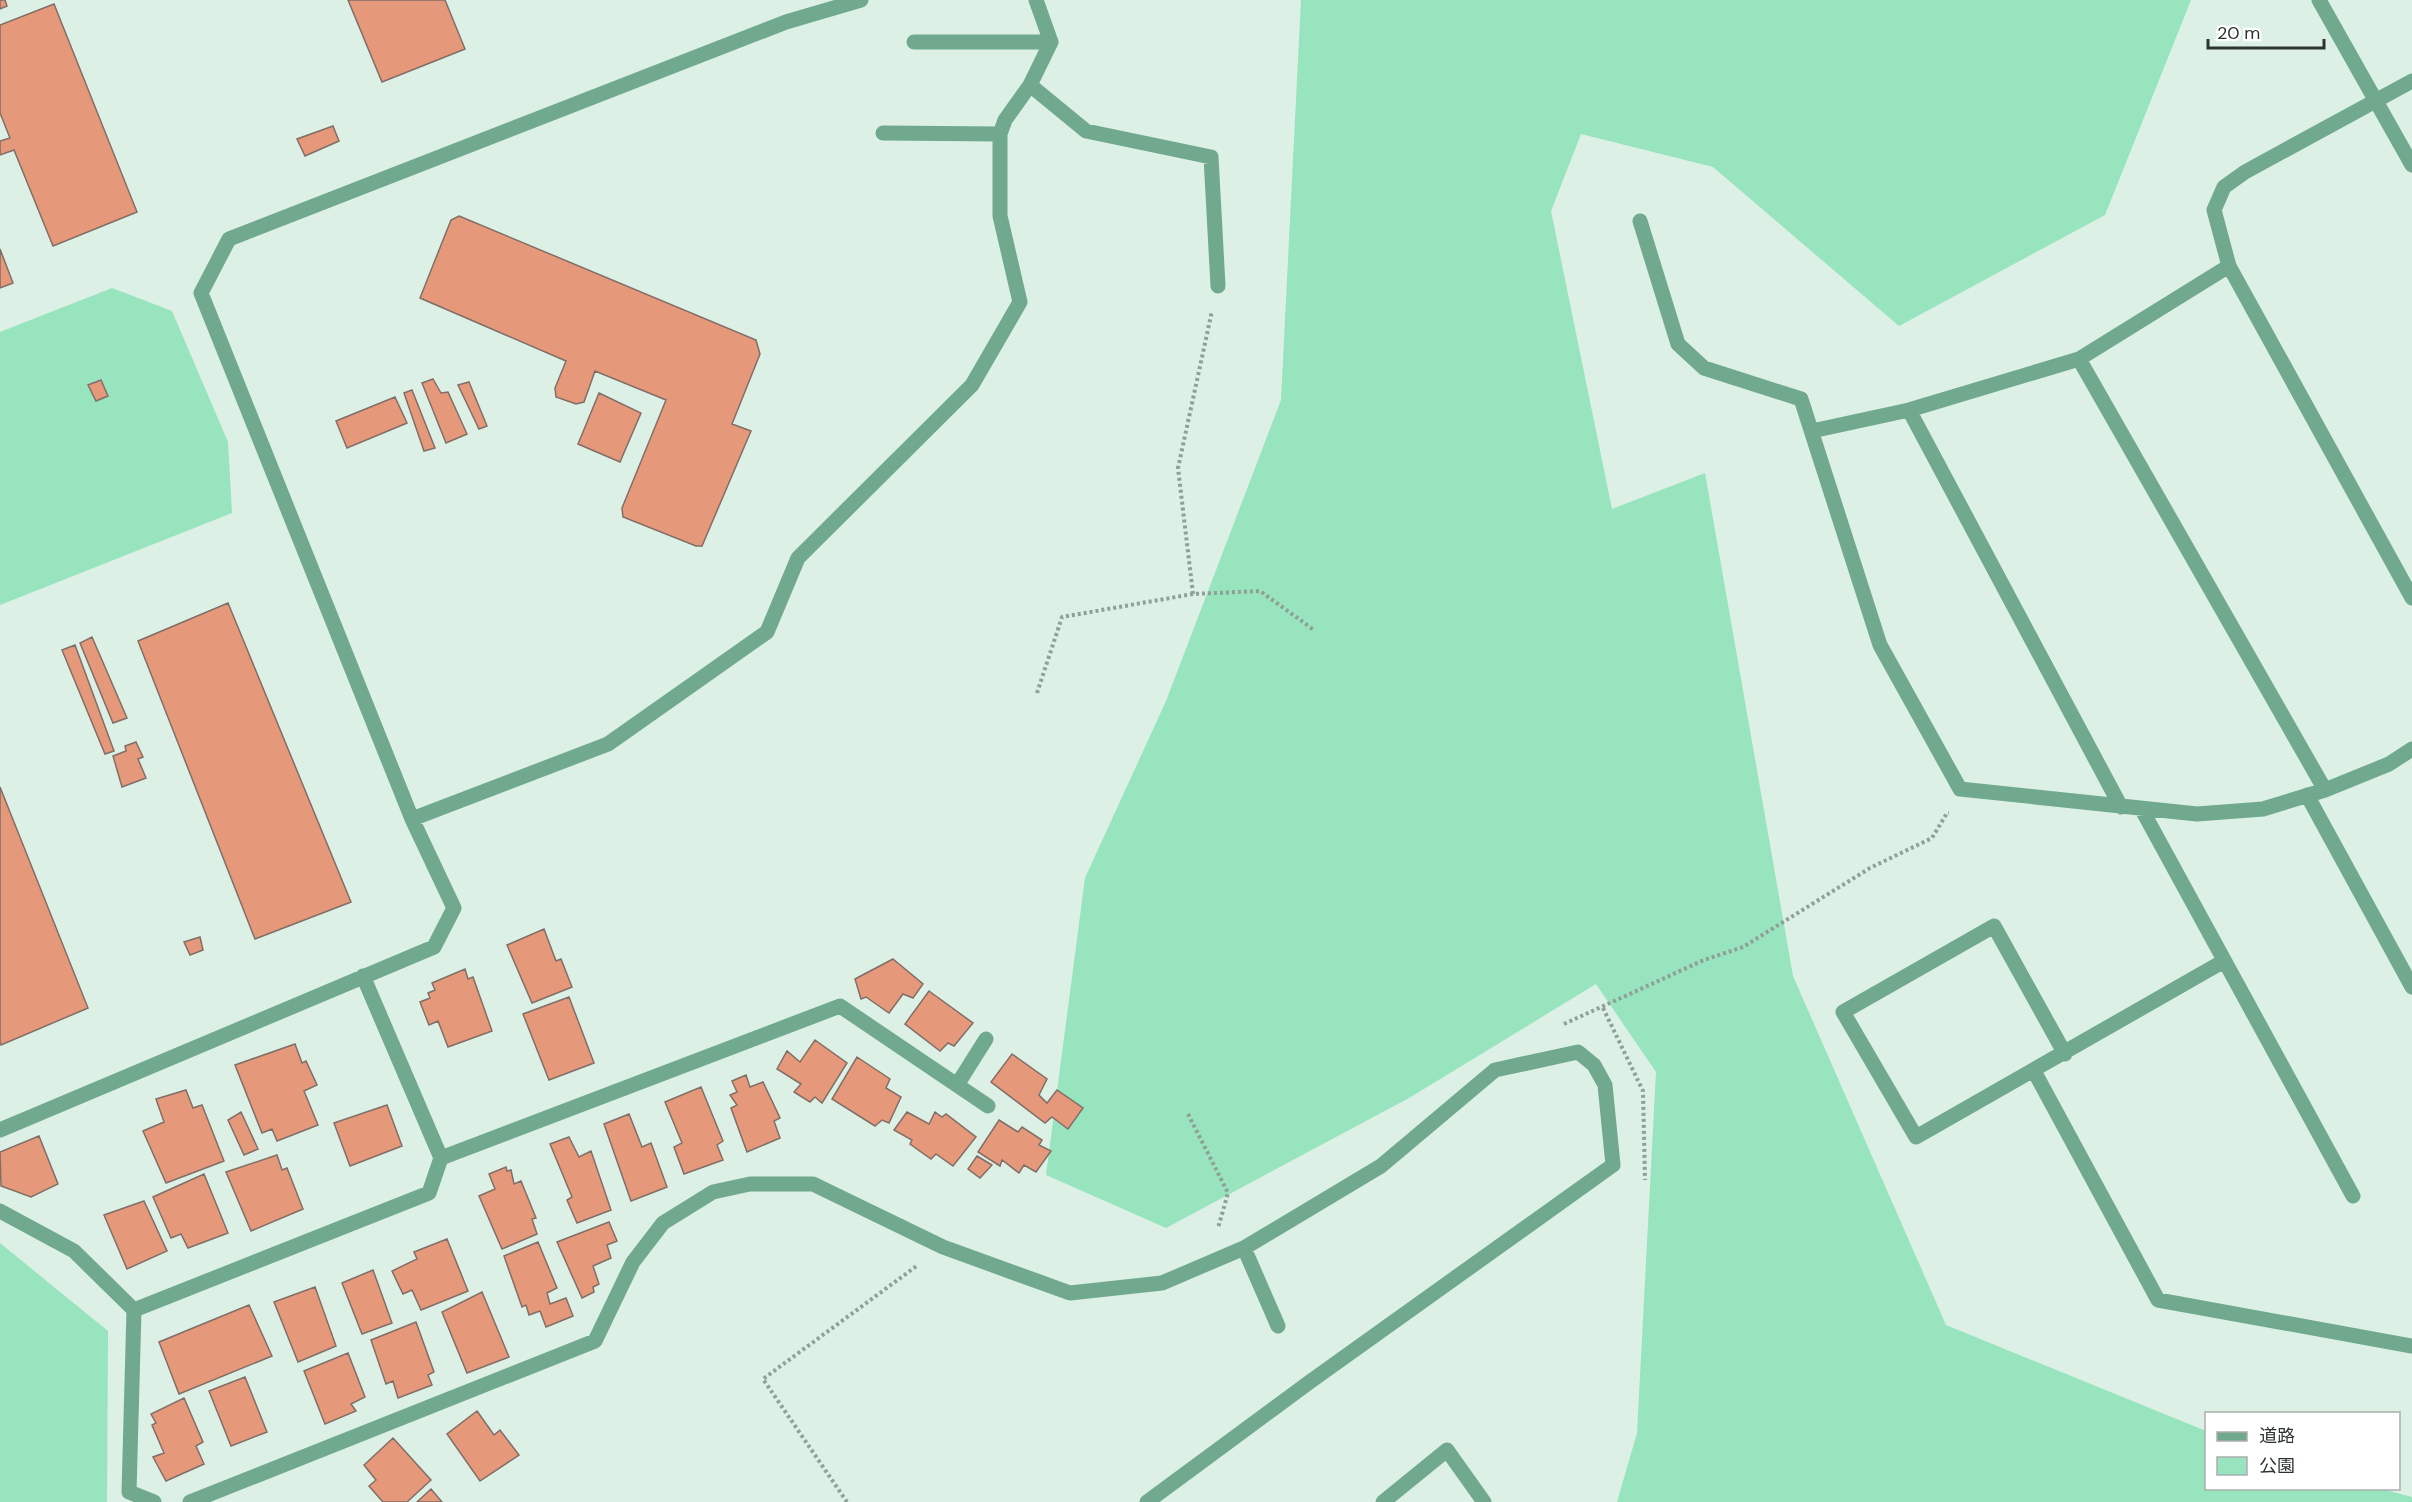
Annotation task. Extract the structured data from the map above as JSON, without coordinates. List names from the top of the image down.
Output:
{
  "legend": ["道路", "公園"],
  "scale_bar": "20 m"
}
